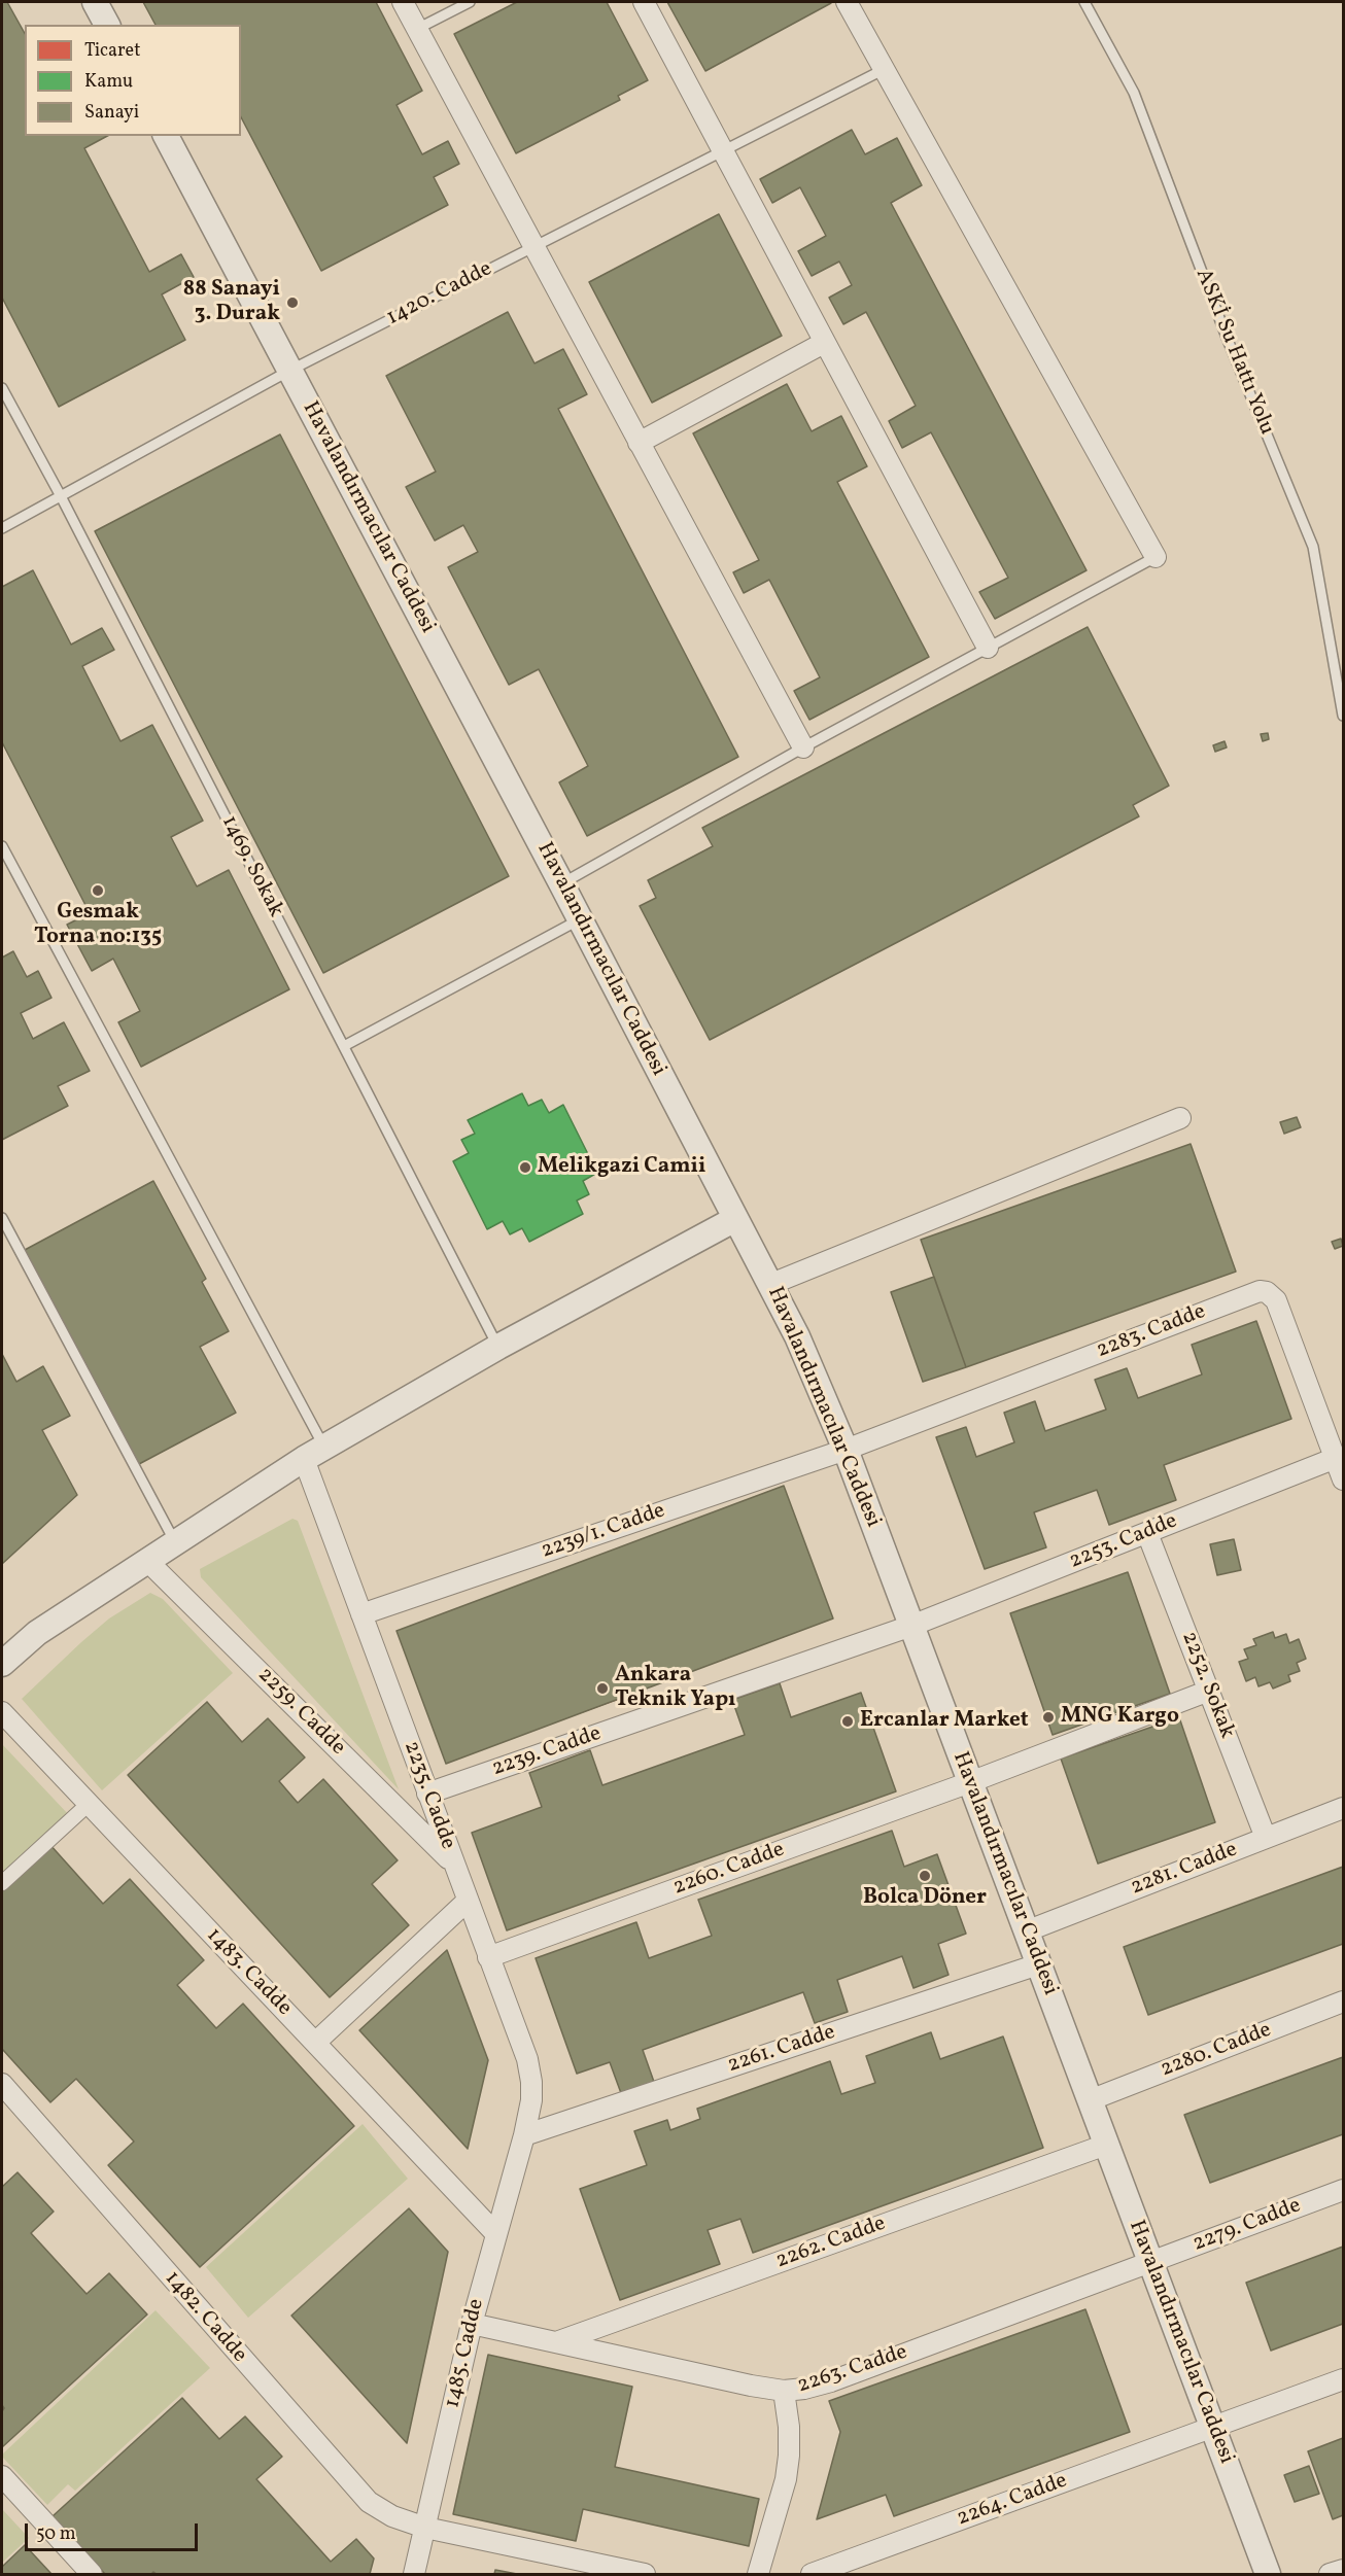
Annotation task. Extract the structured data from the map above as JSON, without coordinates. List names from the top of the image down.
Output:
{
  "streets": {
    "street": [
      "Havalandırmacılar Caddesi",
      "2283. Cadde",
      "2239/1. Cadde",
      "2253. Cadde",
      "2252. Sokak",
      "2259. Cadde",
      "2239. Cadde",
      "2235. Cadde",
      "2260. Cadde",
      "2281. Cadde",
      "1483. Cadde",
      "2261. Cadde",
      "2280. Cadde",
      "2279. Cadde",
      "2262. Cadde",
      "1482. Cadde",
      "1485. Cadde",
      "2263. Cadde",
      "2264. Cadde"
    ],
    "lane": ["1420. Cadde", "ASKİ Su Hattı Yolu", "1469. Sokak"]
  },
  "crossings": [
    ["1420. Cadde", "Havalandırmacılar Caddesi"],
    ["1420. Cadde", "1469. Sokak"],
    ["Havalandırmacılar Caddesi", "2283. Cadde"],
    ["Havalandırmacılar Caddesi", "2239/1. Cadde"],
    ["Havalandırmacılar Caddesi", "2253. Cadde"],
    ["Havalandırmacılar Caddesi", "2239. Cadde"],
    ["Havalandırmacılar Caddesi", "2260. Cadde"],
    ["Havalandırmacılar Caddesi", "2281. Cadde"],
    ["Havalandırmacılar Caddesi", "2261. Cadde"],
    ["Havalandırmacılar Caddesi", "2280. Cadde"],
    ["Havalandırmacılar Caddesi", "2279. Cadde"],
    ["Havalandırmacılar Caddesi", "2262. Cadde"],
    ["Havalandırmacılar Caddesi", "2263. Cadde"],
    ["Havalandırmacılar Caddesi", "2264. Cadde"],
    ["2283. Cadde", "2239/1. Cadde"],
    ["2283. Cadde", "2253. Cadde"],
    ["2239/1. Cadde", "2235. Cadde"],
    ["2253. Cadde", "2252. Sokak"],
    ["2253. Cadde", "2239. Cadde"],
    ["2252. Sokak", "2260. Cadde"],
    ["2252. Sokak", "2281. Cadde"],
    ["2259. Cadde", "2235. Cadde"],
    ["2239. Cadde", "2235. Cadde"],
    ["2235. Cadde", "2260. Cadde"],
    ["2235. Cadde", "2261. Cadde"],
    ["2235. Cadde", "1485. Cadde"],
    ["1483. Cadde", "1485. Cadde"],
    ["2261. Cadde", "1485. Cadde"],
    ["2279. Cadde", "2263. Cadde"],
    ["2262. Cadde", "2263. Cadde"],
    ["1482. Cadde", "1485. Cadde"],
    ["1485. Cadde", "2263. Cadde"]
  ],
  "places": [
    "88 Sanayi 3. Durak",
    "Gesmak Torna no:135",
    "Melikgazi Camii",
    "Ankara Teknik Yapı",
    "MNG Kargo",
    "Ercanlar Market",
    "Bolca Döner"
  ],
  "legend": ["Ticaret", "Kamu", "Sanayi"],
  "scale_bar": "50 m"
}
